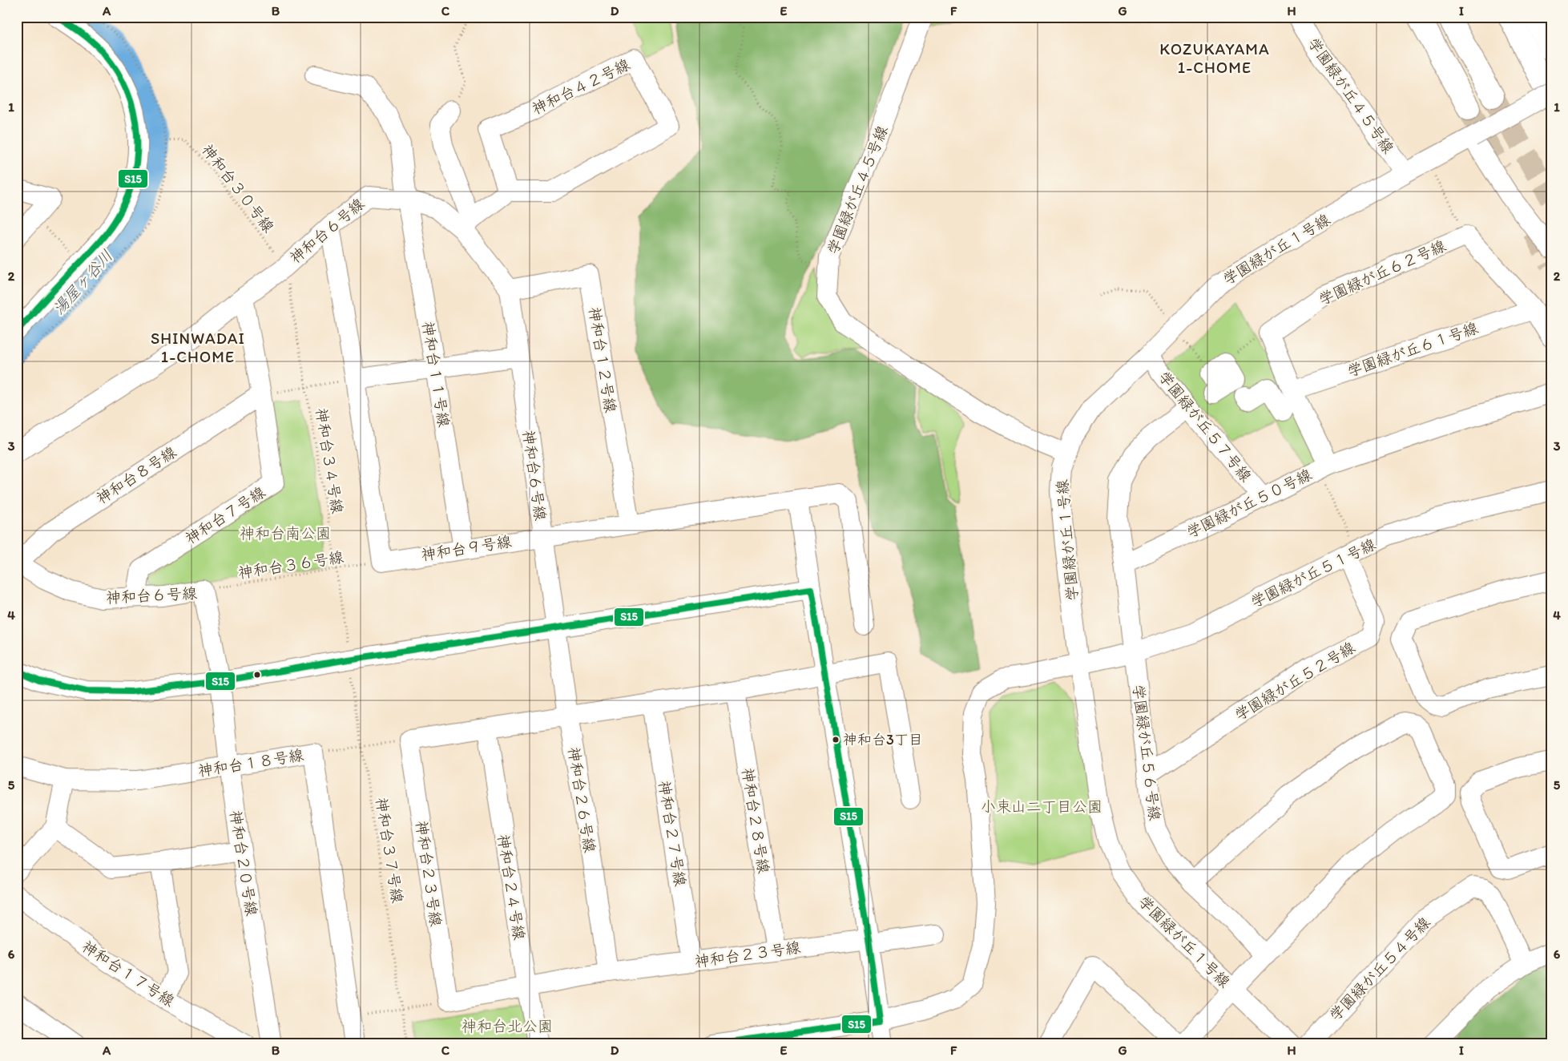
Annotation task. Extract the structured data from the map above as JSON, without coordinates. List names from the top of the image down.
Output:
{
  "streets": {
    "street": [
      "神和台４２号線",
      "学園緑が丘４５号線",
      "神和台６号線",
      "学園緑が丘１号線",
      "学園緑が丘６２号線",
      "学園緑が丘６１号線",
      "神和台１２号線",
      "神和台１１号線",
      "学園緑が丘５７号線",
      "神和台８号線",
      "学園緑が丘５０号線",
      "神和台７号線",
      "神和台９号線",
      "学園緑が丘５１号線",
      "学園緑が丘５２号線",
      "学園緑が丘５６号線",
      "神和台１８号線",
      "神和台２６号線",
      "神和台２８号線",
      "神和台２７号線",
      "神和台２０号線",
      "神和台２３号線",
      "神和台２４号線",
      "学園緑が丘５４号線",
      "神和台１７号線"
    ],
    "path": [
      "神和台３０号線",
      "神和台３４号線",
      "神和台３６号線",
      "神和台３７号線"
    ]
  },
  "crossings": [
    ["学園緑が丘４５号線", "学園緑が丘１号線"],
    ["神和台３０号線", "神和台６号線"],
    ["神和台３０号線", "神和台３４号線"],
    ["神和台６号線", "神和台１２号線"],
    ["神和台６号線", "神和台１１号線"],
    ["神和台６号線", "神和台３４号線"],
    ["神和台６号線", "神和台８号線"],
    ["神和台６号線", "神和台７号線"],
    ["神和台６号線", "神和台９号線"],
    ["神和台６号線", "神和台３６号線"],
    ["神和台６号線", "神和台２６号線"],
    ["神和台６号線", "神和台２０号線"],
    ["学園緑が丘１号線", "学園緑が丘５７号線"],
    ["学園緑が丘１号線", "学園緑が丘５１号線"],
    ["神和台１２号線", "神和台９号線"],
    ["神和台１１号線", "神和台９号線"],
    ["学園緑が丘５７号線", "学園緑が丘５０号線"],
    ["神和台３４号線", "神和台３６号線"],
    ["神和台３４号線", "神和台３７号線"],
    ["神和台８号線", "神和台７号線"],
    ["学園緑が丘５０号線", "学園緑が丘５６号線"],
    ["神和台９号線", "神和台３６号線"],
    ["学園緑が丘５１号線", "学園緑が丘５２号線"],
    ["学園緑が丘５１号線", "学園緑が丘５６号線"],
    ["学園緑が丘５２号線", "学園緑が丘５６号線"],
    ["神和台１８号線", "神和台２０号線"],
    ["神和台２６号線", "神和台２３号線"],
    ["神和台２８号線", "神和台２３号線"],
    ["神和台２７号線", "神和台２３号線"],
    ["神和台２３号線", "神和台２４号線"]
  ],
  "districts": ["KOZUKAYAMA 1-CHOME", "SHINWADAI 1-CHOME"],
  "water": ["湯屋ヶ谷川"],
  "parks": ["神和台南公園", "小束山二丁目公園", "神和台北公園"],
  "places": ["神和台3丁目"],
  "lines": ["transit line S15"],
  "grid": {
    "columns": [
      "A",
      "B",
      "C",
      "D",
      "E",
      "F",
      "G",
      "H",
      "I"
    ],
    "rows": [
      "1",
      "2",
      "3",
      "4",
      "5",
      "6"
    ]
  }
}
